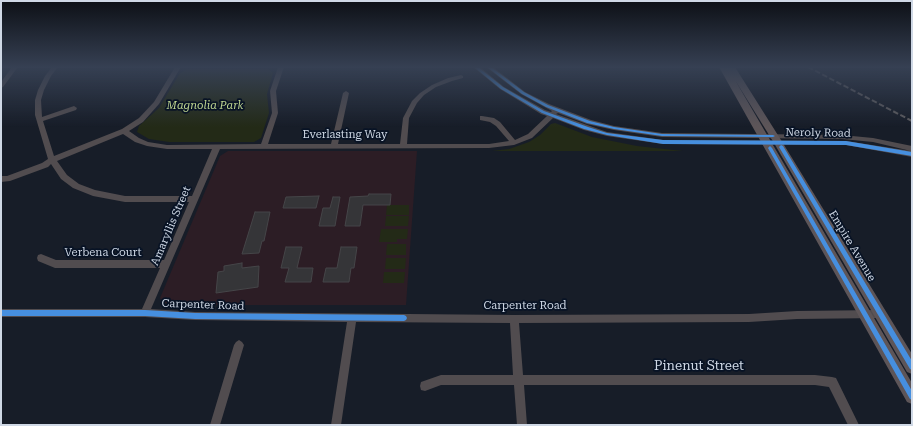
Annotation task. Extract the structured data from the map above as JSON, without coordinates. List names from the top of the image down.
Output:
{
  "streets": {
    "main road": ["Empire Avenue"],
    "street": [
      "Neroly Road",
      "Everlasting Way",
      "Amaryllis Street",
      "Verbena Court",
      "Carpenter Road",
      "Pinenut Street"
    ]
  },
  "crossings": [
    ["Neroly Road", "Everlasting Way"],
    ["Neroly Road", "Empire Avenue"],
    ["Everlasting Way", "Amaryllis Street"],
    ["Amaryllis Street", "Verbena Court"],
    ["Amaryllis Street", "Carpenter Road"],
    ["Empire Avenue", "Carpenter Road"]
  ],
  "parks": ["Magnolia Park"]
}
